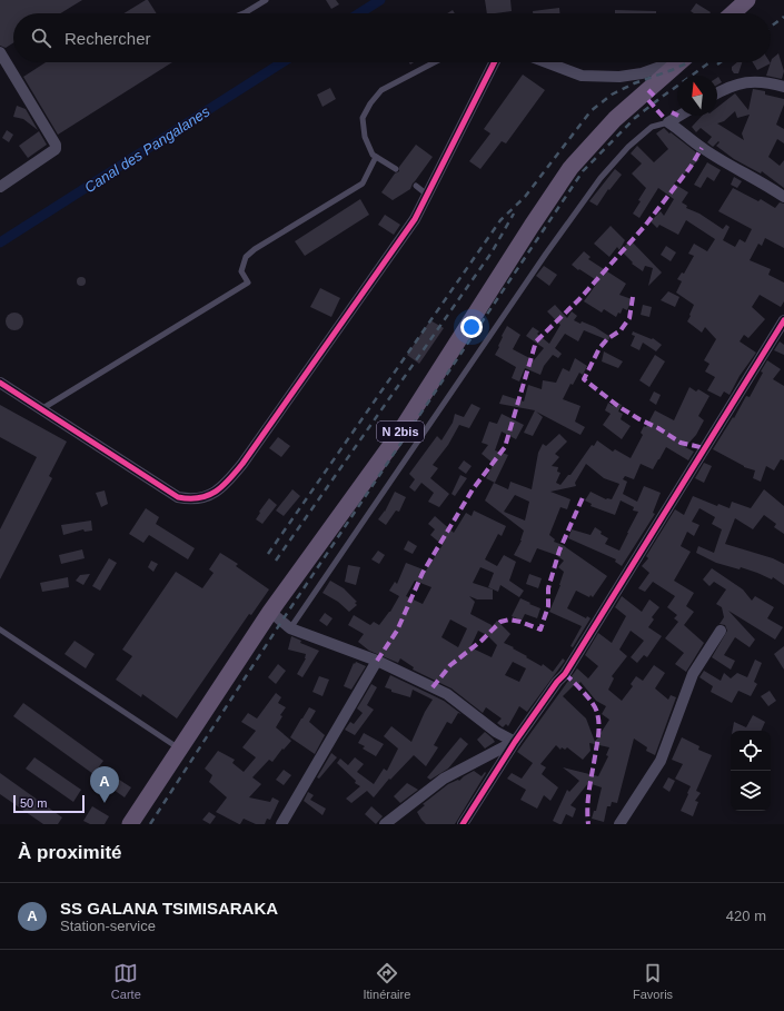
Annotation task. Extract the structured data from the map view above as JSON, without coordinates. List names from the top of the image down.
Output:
{
  "streets": {
    "main road": ["N 2bis"]
  },
  "water": ["Canal des Pangalanes"],
  "scale_bar": "50 m",
  "north": "top",
  "page": {
    "search": "Rechercher",
    "pins": "A",
    "scale": "50 m",
    "heading": "À proximité",
    "list": [
      {
        "mark": "A",
        "name": "SS GALANA TSIMISARAKA",
        "note": "Station-service",
        "value": "420 m"
      }
    ],
    "nav": ["Carte", "Itinéraire", "Favoris"]
  }
}
